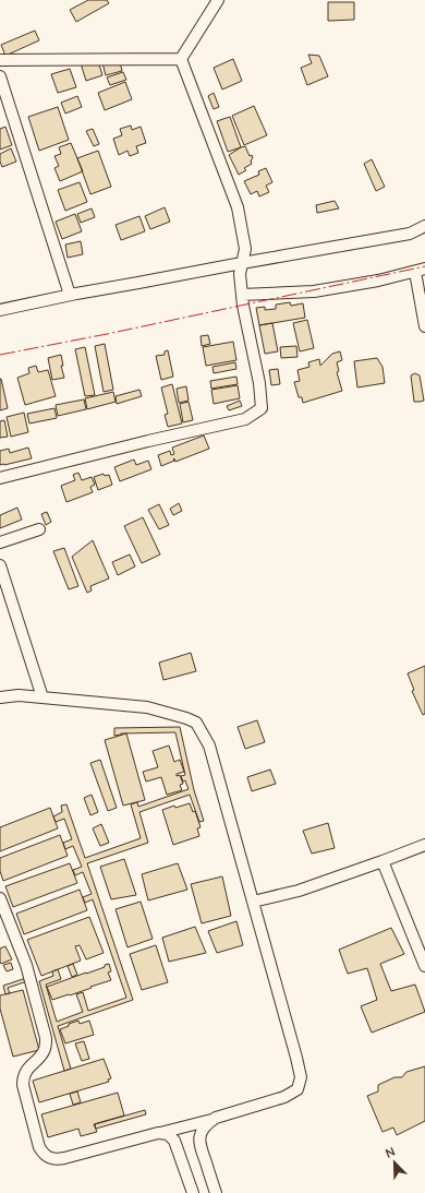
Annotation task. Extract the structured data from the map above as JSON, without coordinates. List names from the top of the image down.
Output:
{
  "north": "top left"
}
